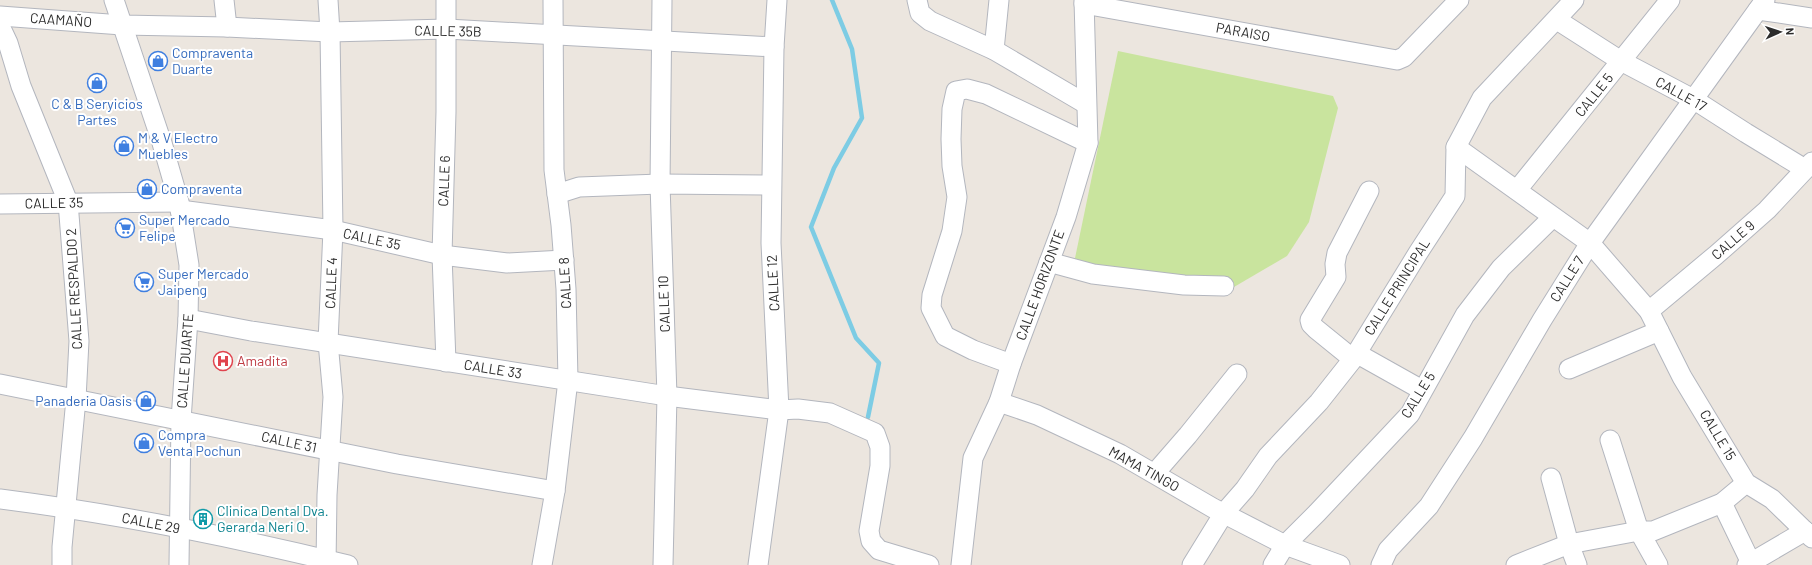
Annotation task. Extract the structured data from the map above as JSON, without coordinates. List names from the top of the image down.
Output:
{
  "streets": {
    "street": [
      "CAAMAÑO",
      "CALLE 35B",
      "PARAISO",
      "CALLE 17",
      "CALLE 5",
      "CALLE 6",
      "CALLE 35",
      "CALLE 9",
      "CALLE 7",
      "CALLE 4",
      "CALLE 8",
      "CALLE 12",
      "CALLE HORIZONTE",
      "CALLE PRINCIPAL",
      "CALLE RESPALDO 2",
      "CALLE 10",
      "CALLE DUARTE",
      "CALLE 33",
      "CALLE 15",
      "CALLE 31",
      "MAMA TINGO",
      "CALLE 29"
    ]
  },
  "crossings": [
    ["CAAMAÑO", "CALLE 35B"],
    ["CAAMAÑO", "CALLE DUARTE"],
    ["CALLE 35B", "CALLE 6"],
    ["CALLE 35B", "CALLE 4"],
    ["CALLE 35B", "CALLE 8"],
    ["CALLE 35B", "CALLE 12"],
    ["CALLE 35B", "CALLE 10"],
    ["CALLE 35B", "CALLE DUARTE"],
    ["PARAISO", "CALLE HORIZONTE"],
    ["CALLE 17", "CALLE 5"],
    ["CALLE 17", "CALLE 9"],
    ["CALLE 17", "CALLE 7"],
    ["CALLE 17", "CALLE PRINCIPAL"],
    ["CALLE 5", "CALLE 15"],
    ["CALLE 5", "MAMA TINGO"],
    ["CALLE 6", "CALLE 35"],
    ["CALLE 6", "CALLE 33"],
    ["CALLE 35", "CALLE 4"],
    ["CALLE 35", "CALLE 8"],
    ["CALLE 35", "CALLE RESPALDO 2"],
    ["CALLE 35", "CALLE DUARTE"],
    ["CALLE 9", "CALLE 15"],
    ["CALLE 7", "CALLE 15"],
    ["CALLE 4", "CALLE 33"],
    ["CALLE 4", "CALLE 31"],
    ["CALLE 4", "CALLE 29"],
    ["CALLE 8", "CALLE 33"],
    ["CALLE 8", "CALLE 31"],
    ["CALLE 12", "CALLE 33"],
    ["CALLE HORIZONTE", "MAMA TINGO"],
    ["CALLE PRINCIPAL", "CALLE 15"],
    ["CALLE PRINCIPAL", "MAMA TINGO"],
    ["CALLE RESPALDO 2", "CALLE 31"],
    ["CALLE RESPALDO 2", "CALLE 29"],
    ["CALLE 10", "CALLE 33"],
    ["CALLE DUARTE", "CALLE 33"],
    ["CALLE DUARTE", "CALLE 31"],
    ["CALLE DUARTE", "CALLE 29"]
  ],
  "places": {
    "shop": [
      "Compraventa Duarte",
      "C & B Seryicios Partes",
      "M & V Electro Muebles",
      "Compraventa",
      "Panaderia Oasis",
      "Compra Venta Pochun"
    ],
    "supermarket": ["Super Mercado Felipe", "Super Mercado Jaipeng"],
    "hospital": ["Amadita"],
    "building": ["Clinica Dental Dva. Gerarda Neri O."]
  },
  "north": "right"
}
